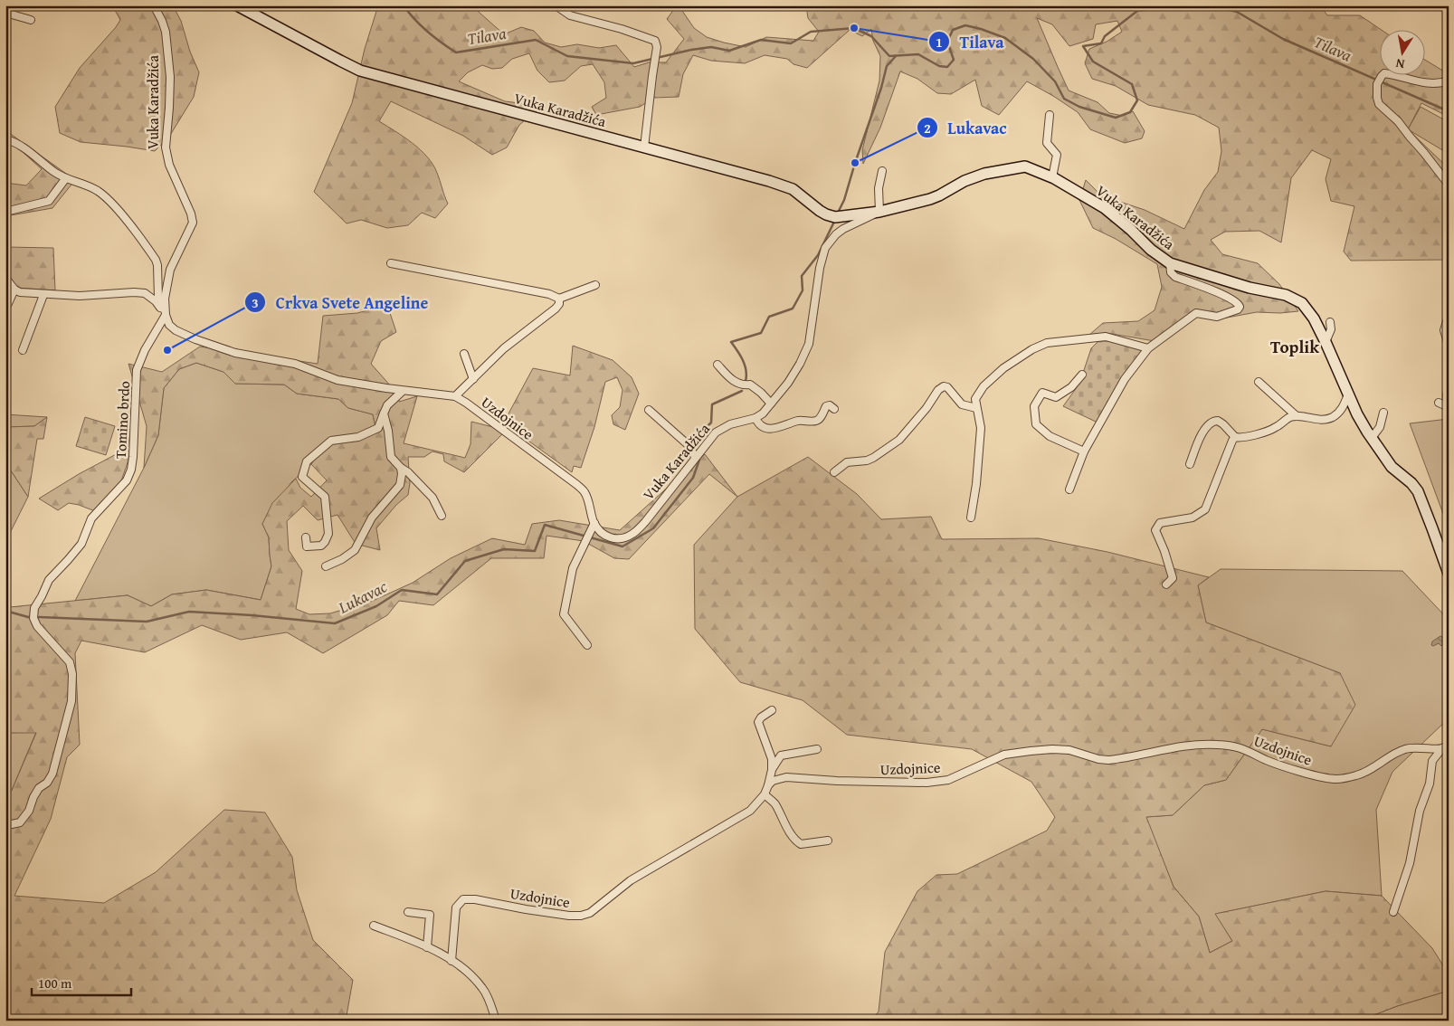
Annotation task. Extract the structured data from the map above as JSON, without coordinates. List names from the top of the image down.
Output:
{
  "streets": {
    "street": ["Vuka Karadžića", "Uzdojnice", "Tomino brdo"]
  },
  "crossings": [
    ["Vuka Karadžića", "Uzdojnice"],
    ["Vuka Karadžića", "Tomino brdo"]
  ],
  "districts": ["Toplik"],
  "water": ["Tilava", "Lukavac"],
  "places": ["Tilava", "Lukavac", "Crkva Svete Angeline"],
  "scale_bar": "100 m",
  "north": "bottom"
}
